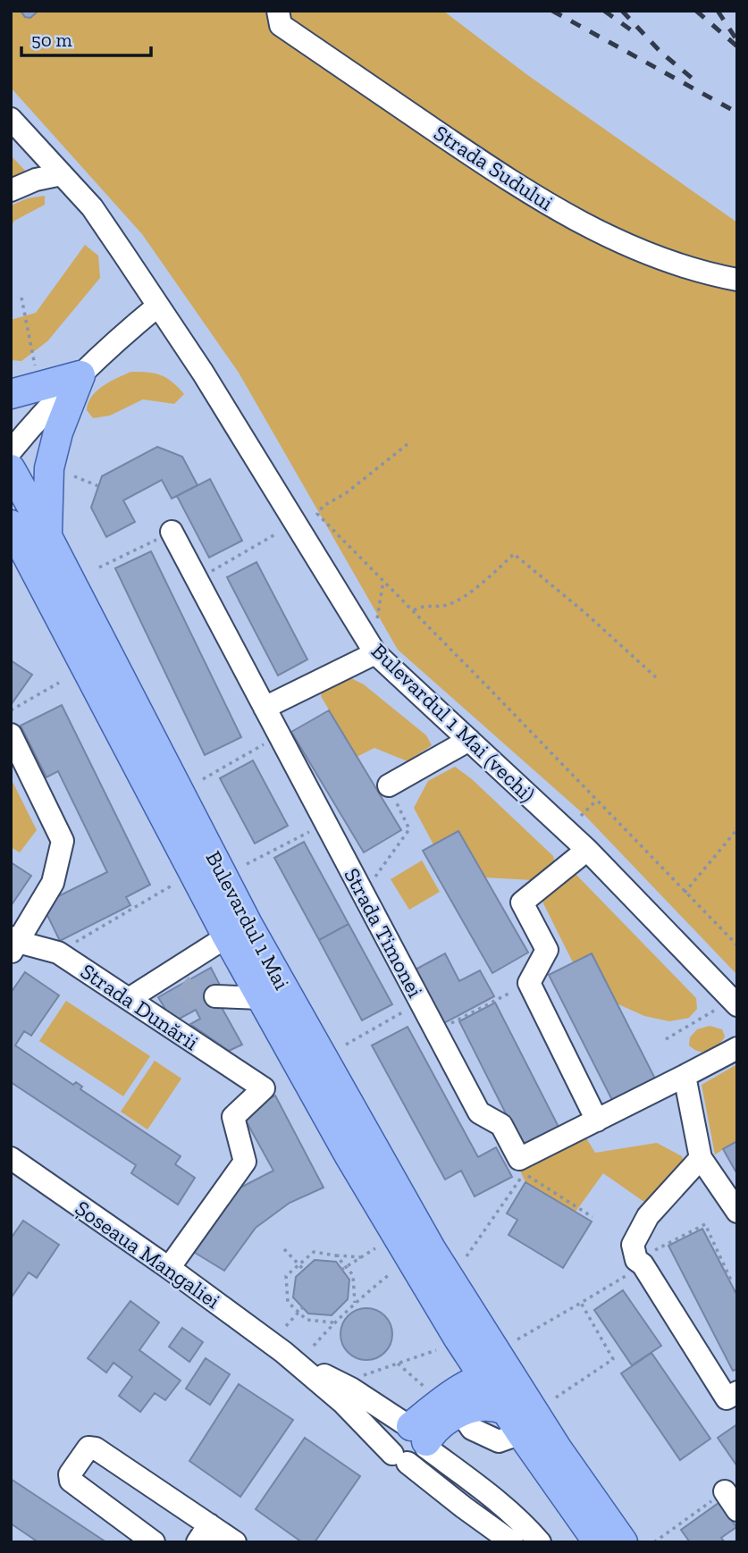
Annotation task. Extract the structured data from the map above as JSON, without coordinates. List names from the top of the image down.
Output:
{
  "streets": {
    "main road": ["Bulevardul 1 Mai"],
    "street": [
      "Strada Sudului",
      "Bulevardul 1 Mai (vechi)",
      "Strada Timonei",
      "Strada Dunării",
      "Șoseaua Mangaliei"
    ]
  },
  "crossings": [
    ["Strada Dunării", "Șoseaua Mangaliei"]
  ],
  "scale_bar": "50 m"
}
